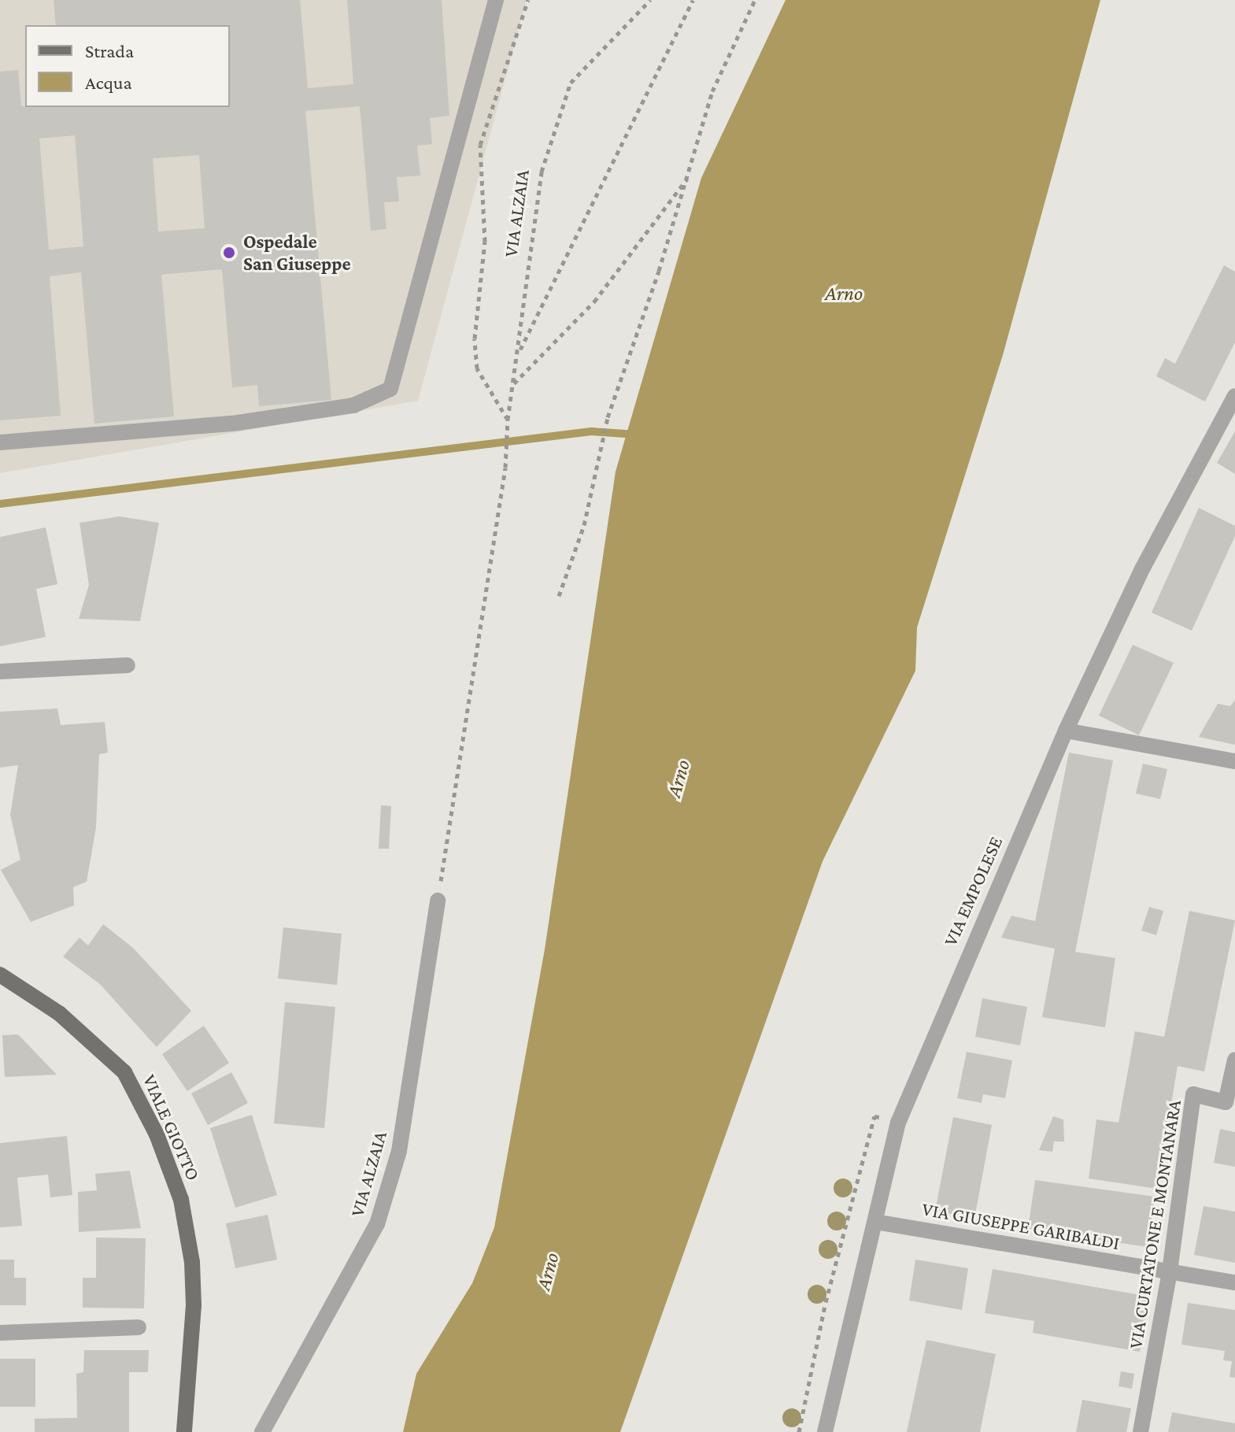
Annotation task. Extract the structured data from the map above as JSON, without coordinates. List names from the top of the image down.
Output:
{
  "streets": {
    "main road": ["VIALE GIOTTO"],
    "street": [
      "VIA ALZAIA",
      "VIA EMPOLESE",
      "VIA CURTATONE E MONTANARA",
      "VIA GIUSEPPE GARIBALDI"
    ]
  },
  "crossings": [
    ["VIA EMPOLESE", "VIA GIUSEPPE GARIBALDI"],
    ["VIA CURTATONE E MONTANARA", "VIA GIUSEPPE GARIBALDI"]
  ],
  "water": ["Arno"],
  "places": ["Ospedale San Giuseppe"],
  "legend": ["Strada", "Acqua"]
}
